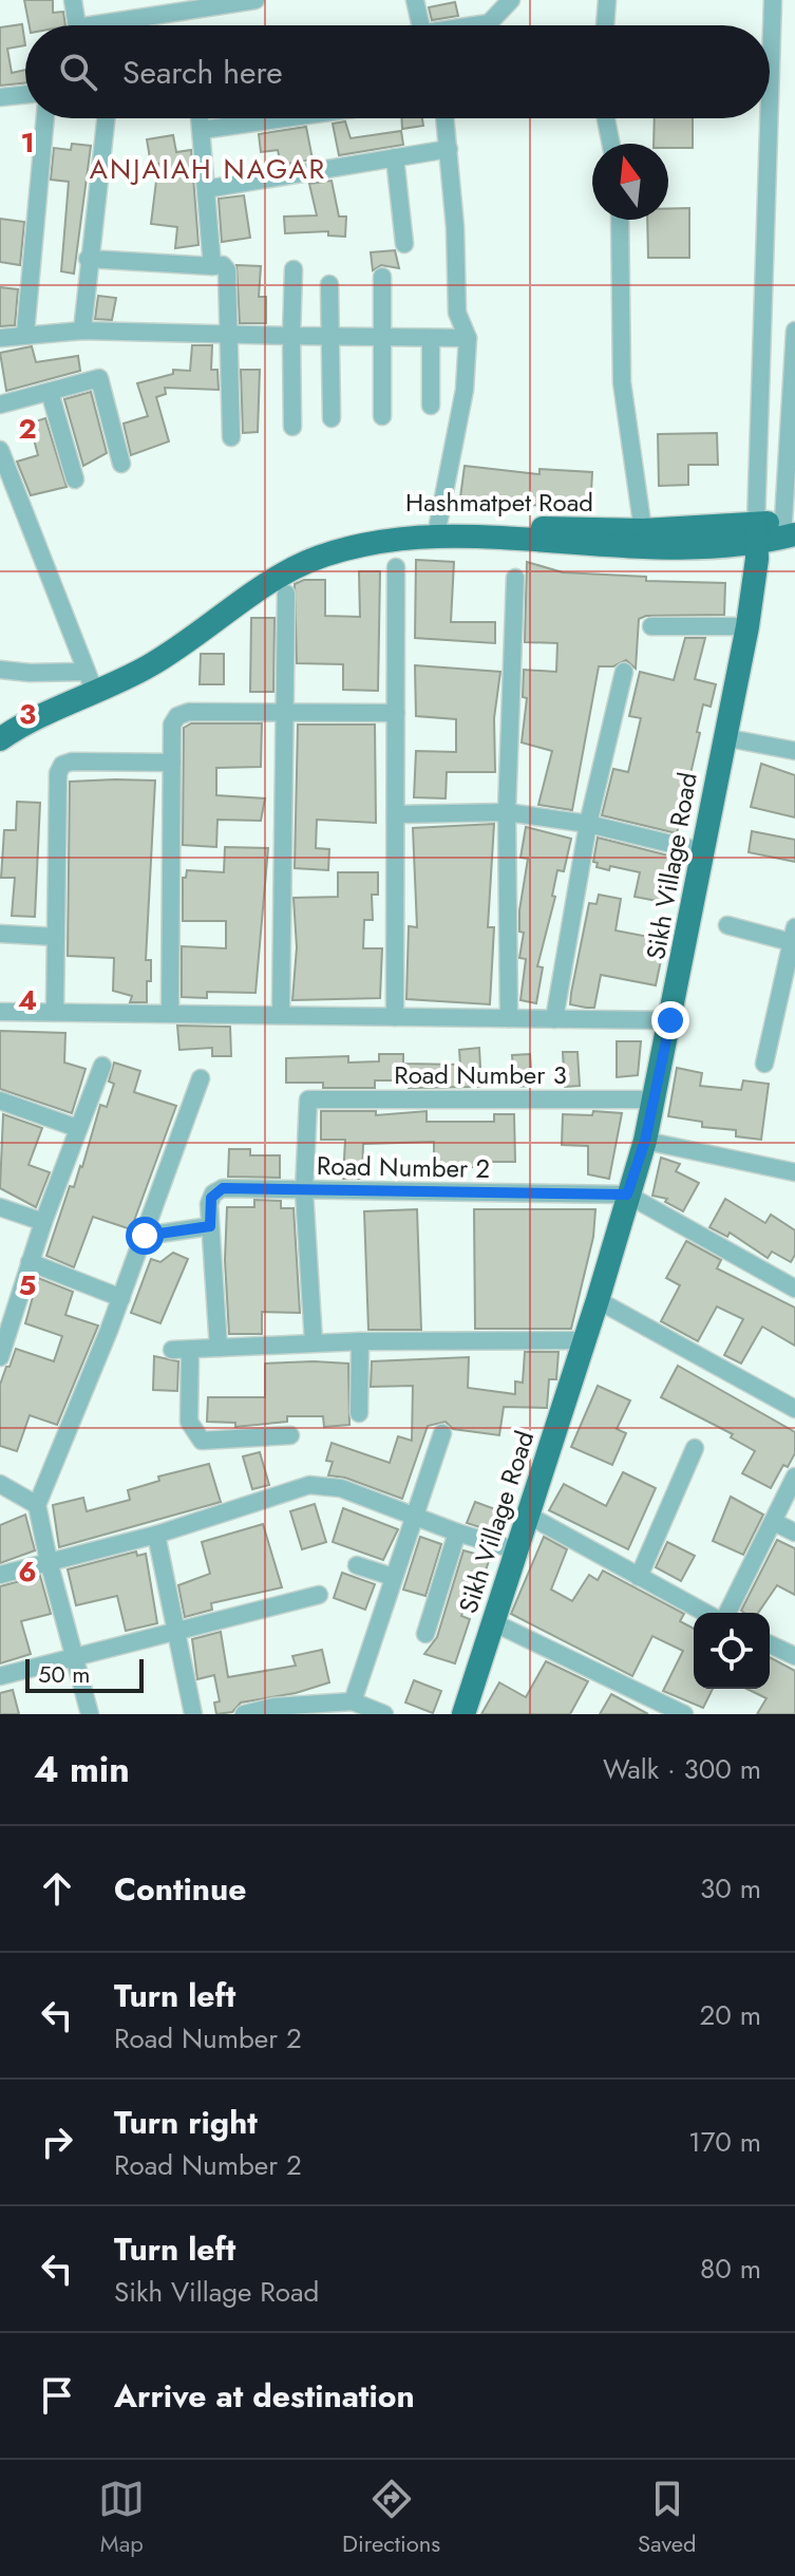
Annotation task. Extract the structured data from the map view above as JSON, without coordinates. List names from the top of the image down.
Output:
{
  "streets": {
    "main road": ["Hashmatpet Road", "Sikh Village Road"],
    "street": ["Road Number 3", "Road Number 2"]
  },
  "crossings": [
    ["Hashmatpet Road", "Sikh Village Road"],
    ["Sikh Village Road", "Road Number 3"],
    ["Sikh Village Road", "Road Number 2"],
    ["Road Number 3", "Road Number 2"]
  ],
  "districts": ["ANJAIAH NAGAR"],
  "scale_bar": "50 m",
  "north": "top",
  "page": {
    "search": "Search here",
    "scale": "50 m",
    "heading": ["4 min", "Walk · 300 m"],
    "list": [
      ["Continue", "30 m"],
      ["Turn left", "Road Number 2", "20 m"],
      ["Turn right", "Road Number 2", "170 m"],
      ["Turn left", "Sikh Village Road", "80 m"],
      "Arrive at destination"
    ],
    "nav": ["Map", "Directions", "Saved"]
  },
  "grid": {
    "rows": [
      "1",
      "2",
      "3",
      "4",
      "5",
      "6"
    ]
  }
}
